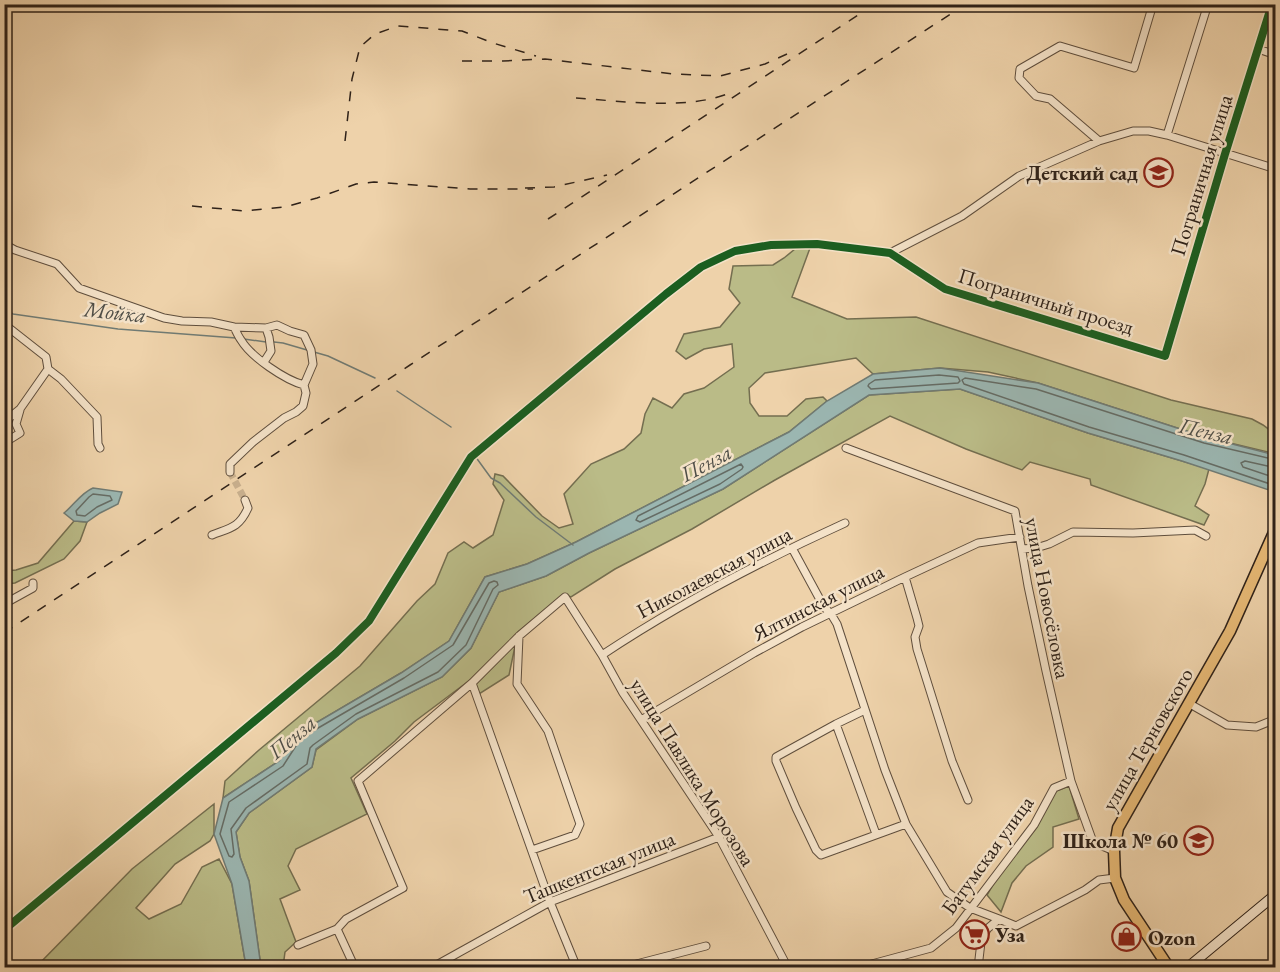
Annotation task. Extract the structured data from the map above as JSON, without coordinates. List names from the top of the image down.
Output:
{
  "streets": {
    "main road": ["улица Терновского"],
    "street": [
      "Пограничная улица",
      "Пограничный проезд",
      "Николаевская улица",
      "улица Новосёловка",
      "Ялтинская улица",
      "улица Павлика Морозова",
      "Батумская улица",
      "Ташкентская улица"
    ]
  },
  "crossings": [
    ["Пограничная улица", "Пограничный проезд"],
    ["Николаевская улица", "улица Павлика Морозова"],
    ["улица Новосёловка", "Ялтинская улица"],
    ["улица Новосёловка", "улица Терновского"],
    ["улица Новосёловка", "Батумская улица"],
    ["Ялтинская улица", "улица Павлика Морозова"],
    ["улица Павлика Морозова", "Ташкентская улица"]
  ],
  "water": ["Мойка", "Пенза"],
  "places": {
    "school or university": ["Детский сад", "Школа № 60"],
    "supermarket": ["Уза"],
    "shop": ["Ozon"]
  }
}
